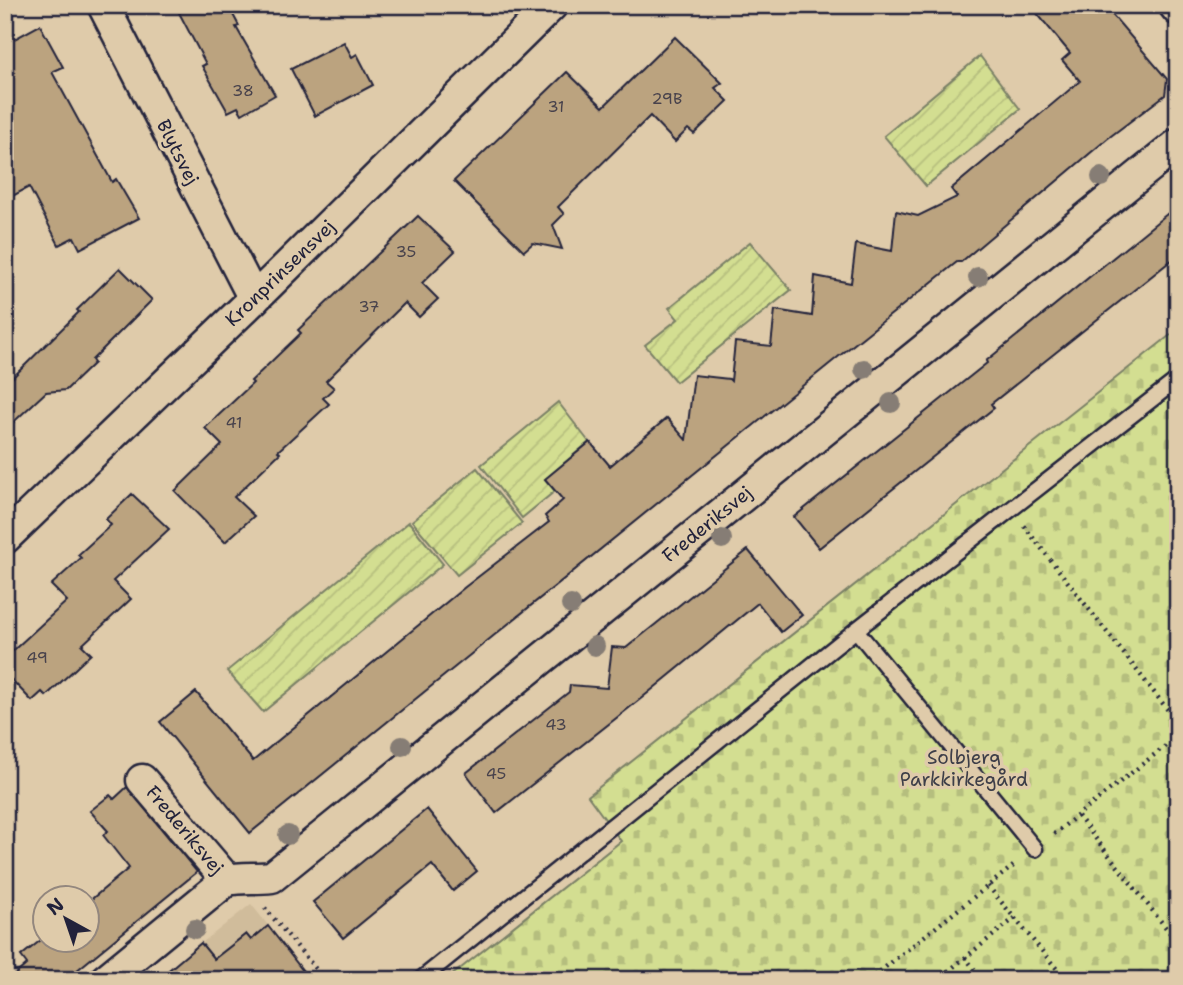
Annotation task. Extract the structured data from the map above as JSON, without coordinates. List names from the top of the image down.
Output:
{
  "streets": {
    "street": ["Blytsvej", "Kronprinsensvej", "Frederiksvej"]
  },
  "crossings": [
    ["Blytsvej", "Kronprinsensvej"]
  ],
  "parks": ["Solbjerg Parkkirkegård"],
  "house_numbers": [
    "38",
    "29B",
    "31",
    "35",
    "37",
    "41",
    "49",
    "43",
    "45"
  ],
  "north": "top left"
}
